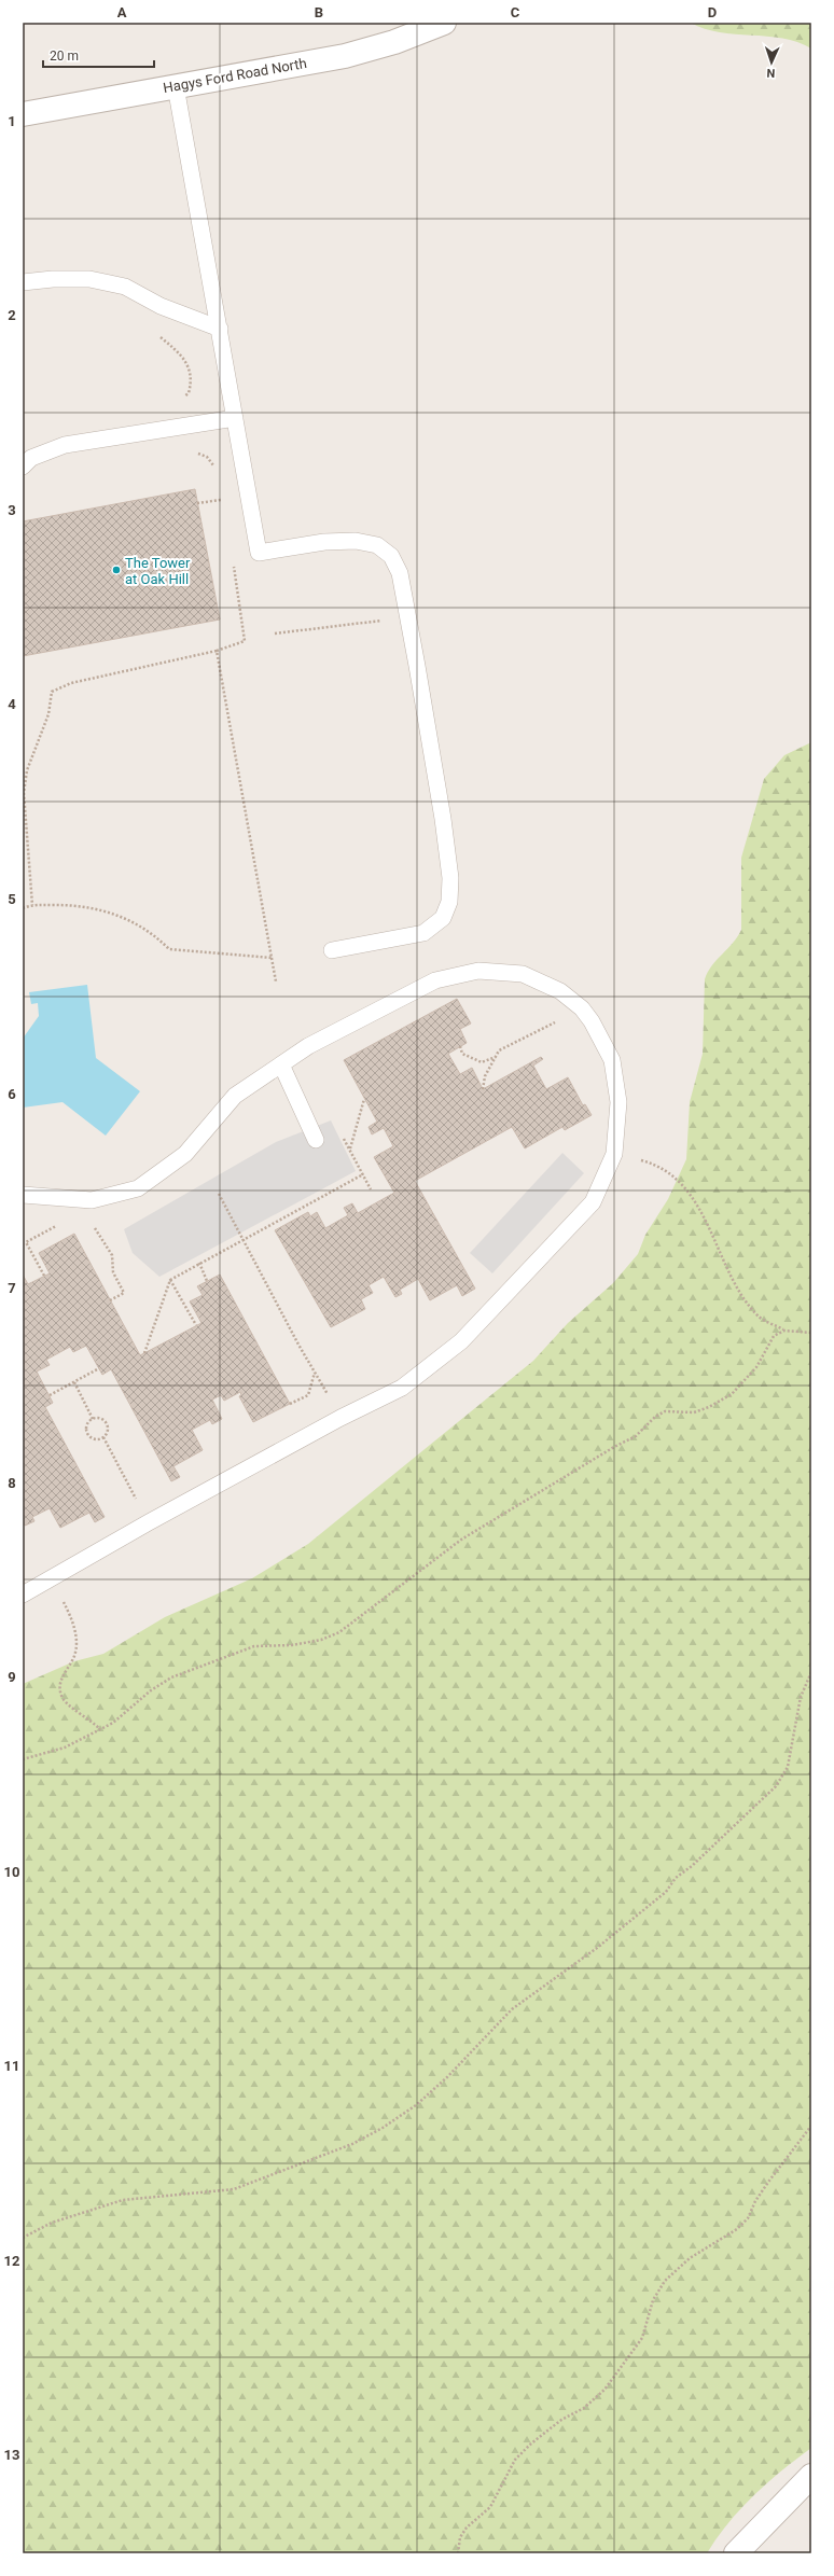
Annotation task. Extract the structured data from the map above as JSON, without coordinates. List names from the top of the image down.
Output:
{
  "streets": {
    "street": ["Hagys Ford Road North"]
  },
  "places": ["The Tower at Oak Hill"],
  "scale_bar": "20 m",
  "north": "bottom",
  "grid": {
    "columns": [
      "A",
      "B",
      "C",
      "D"
    ],
    "rows": [
      "1",
      "2",
      "3",
      "4",
      "5",
      "6",
      "7",
      "8",
      "9",
      "10",
      "11",
      "12",
      "13"
    ]
  }
}
